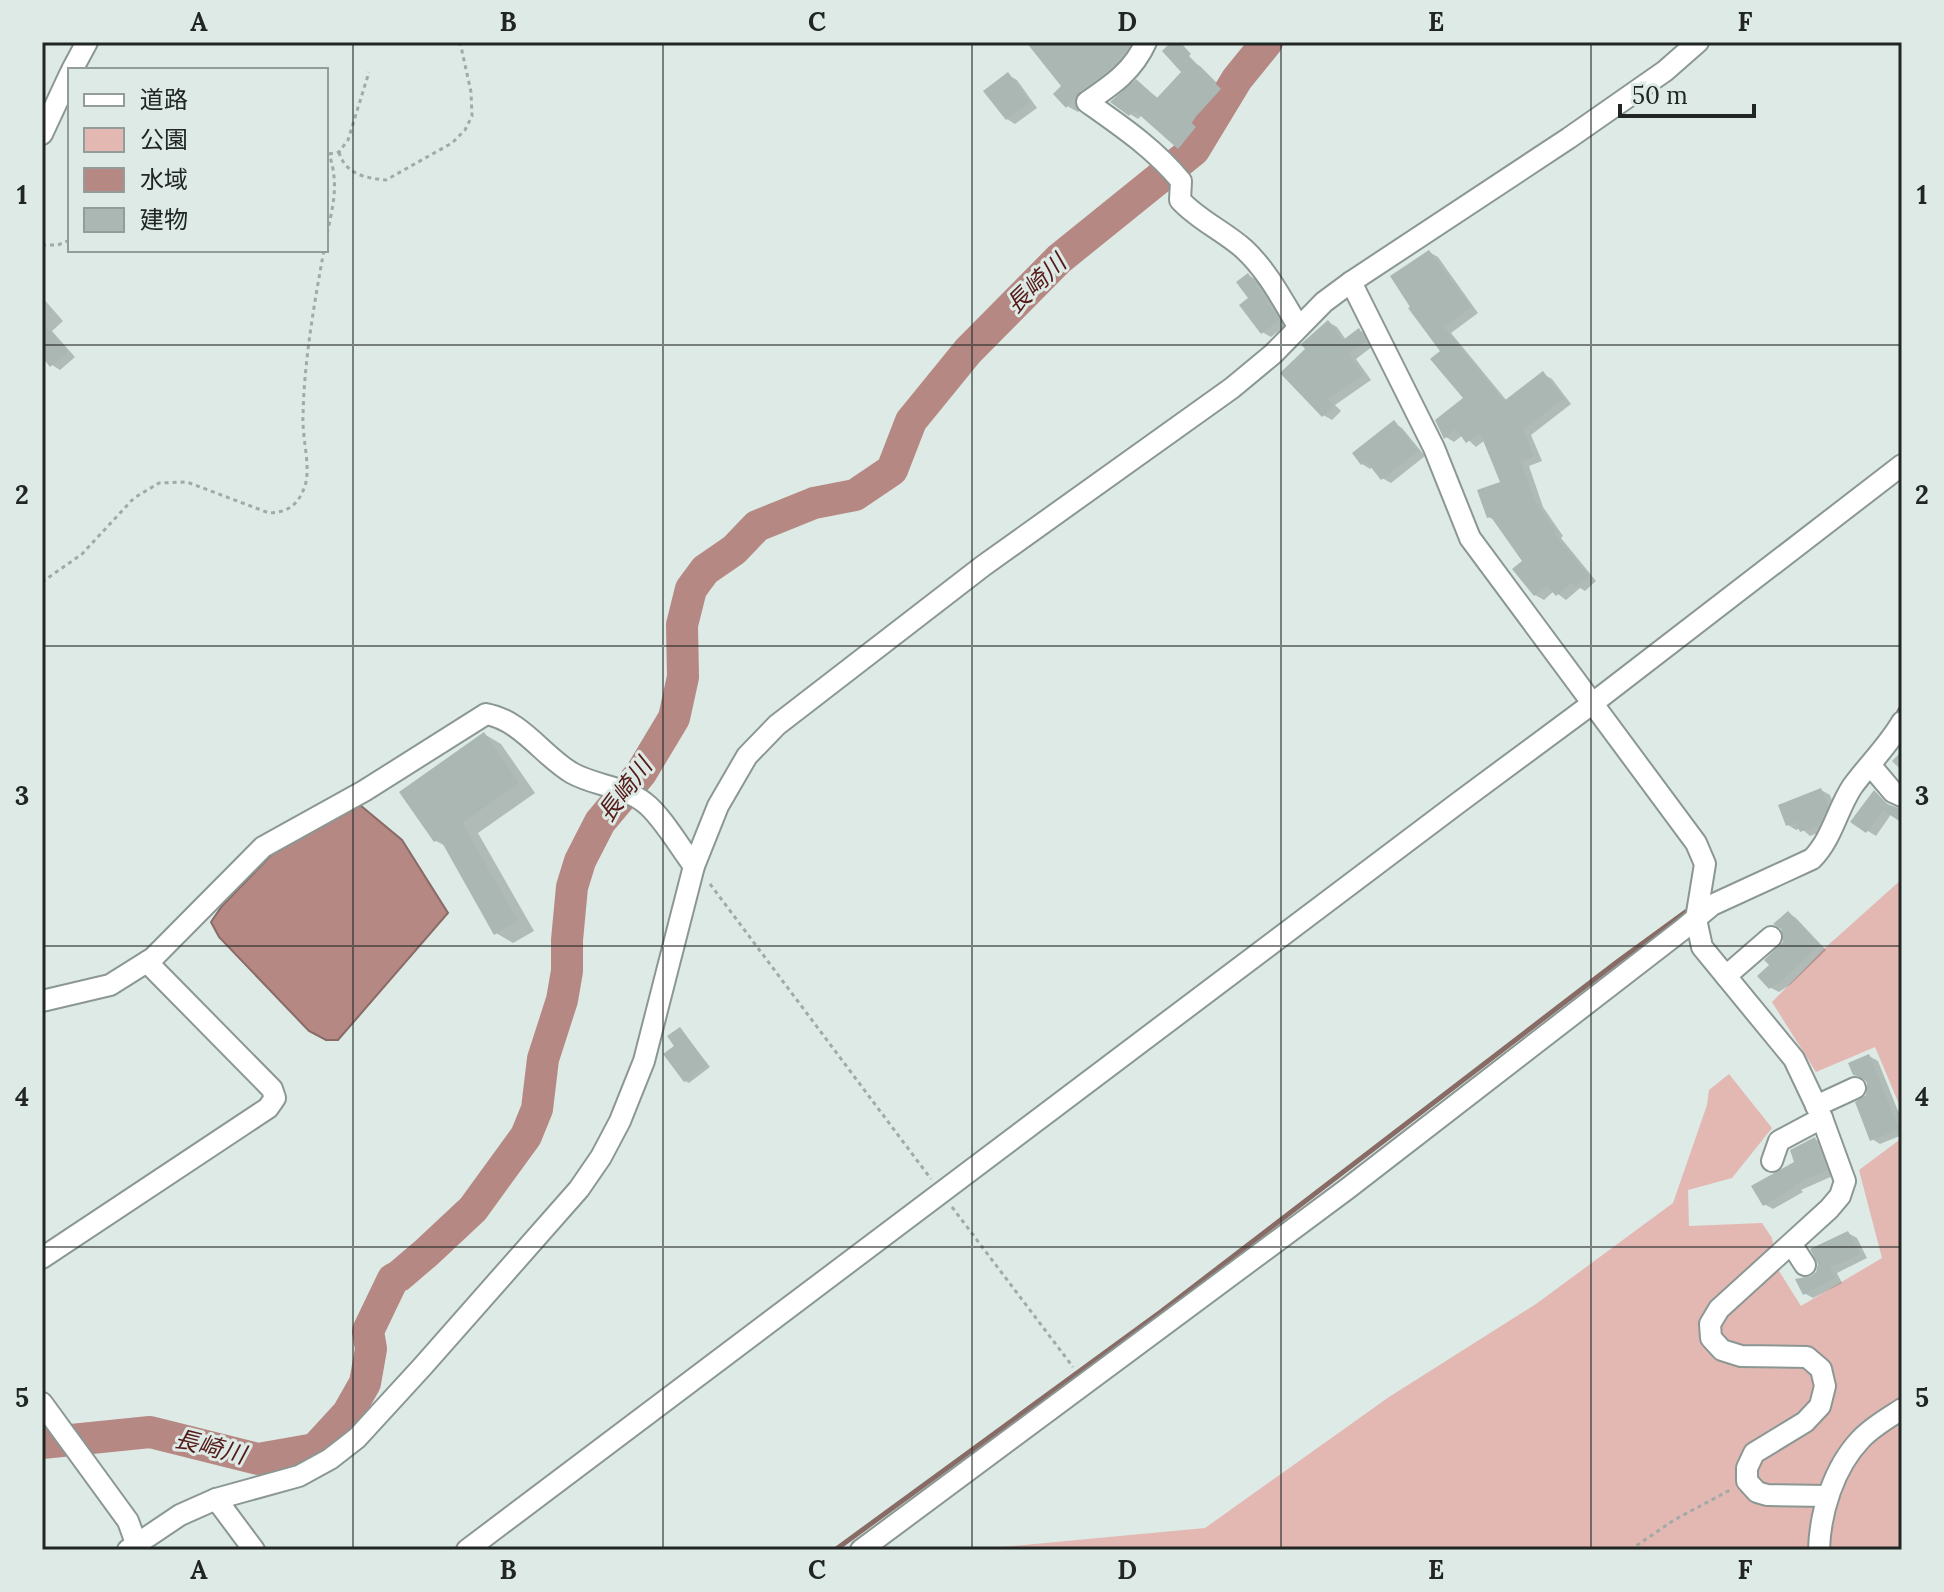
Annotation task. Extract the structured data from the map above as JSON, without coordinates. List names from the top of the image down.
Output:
{
  "water": ["長崎川"],
  "legend": [
    "道路",
    "公園",
    "水域",
    "建物"
  ],
  "scale_bar": "50 m",
  "grid": {
    "columns": [
      "A",
      "B",
      "C",
      "D",
      "E",
      "F"
    ],
    "rows": [
      "1",
      "2",
      "3",
      "4",
      "5"
    ]
  }
}
